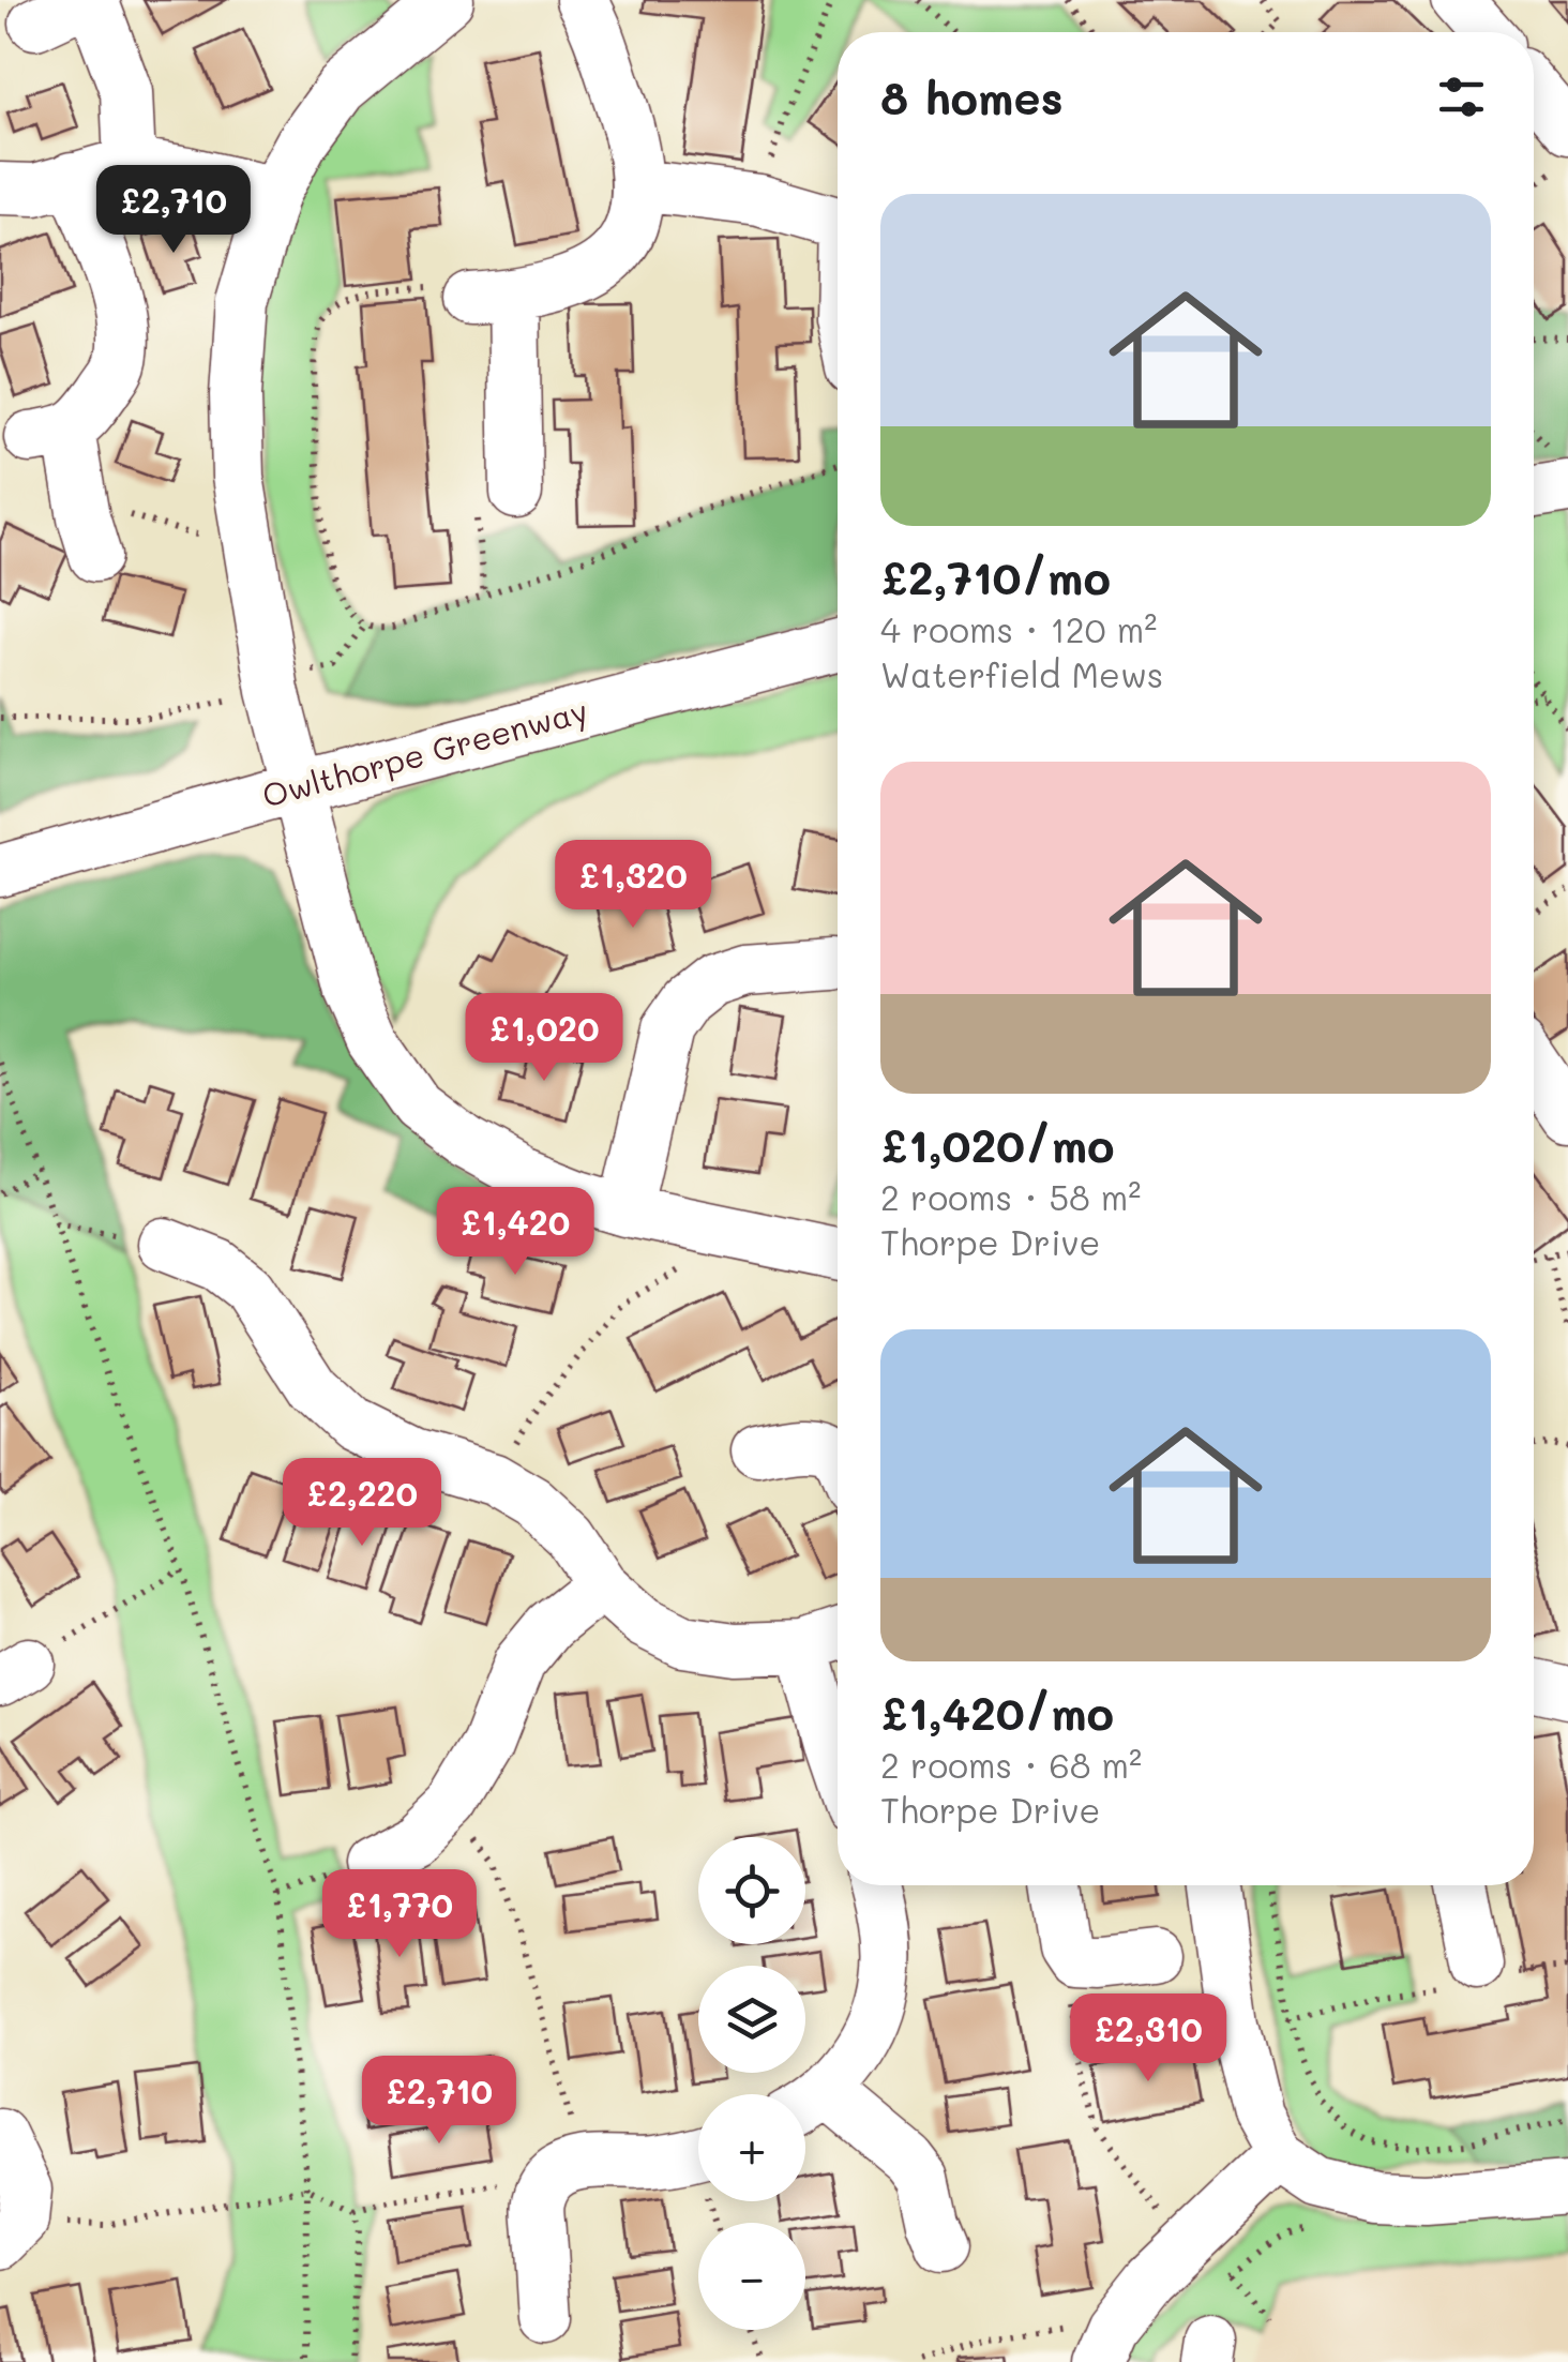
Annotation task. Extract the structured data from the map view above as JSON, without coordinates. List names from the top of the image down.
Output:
{
  "streets": {
    "street": ["Owlthorpe Greenway"]
  },
  "page": {
    "heading": "8 homes",
    "list": [
      {
        "name": "£2,710/mo",
        "note": "4 rooms · 120 m² · Waterfield Mews"
      },
      {
        "name": "£1,020/mo",
        "note": "2 rooms · 58 m² · Thorpe Drive"
      },
      {
        "name": "£1,420/mo",
        "note": "2 rooms · 68 m² · Thorpe Drive"
      }
    ],
    "price": [
      "£2,710",
      "£1,320",
      "£1,020",
      "£1,420",
      "£2,220",
      "£1,770",
      "£2,310",
      "£2,710"
    ],
    "map_buttons": ["+", "−"]
  }
}
